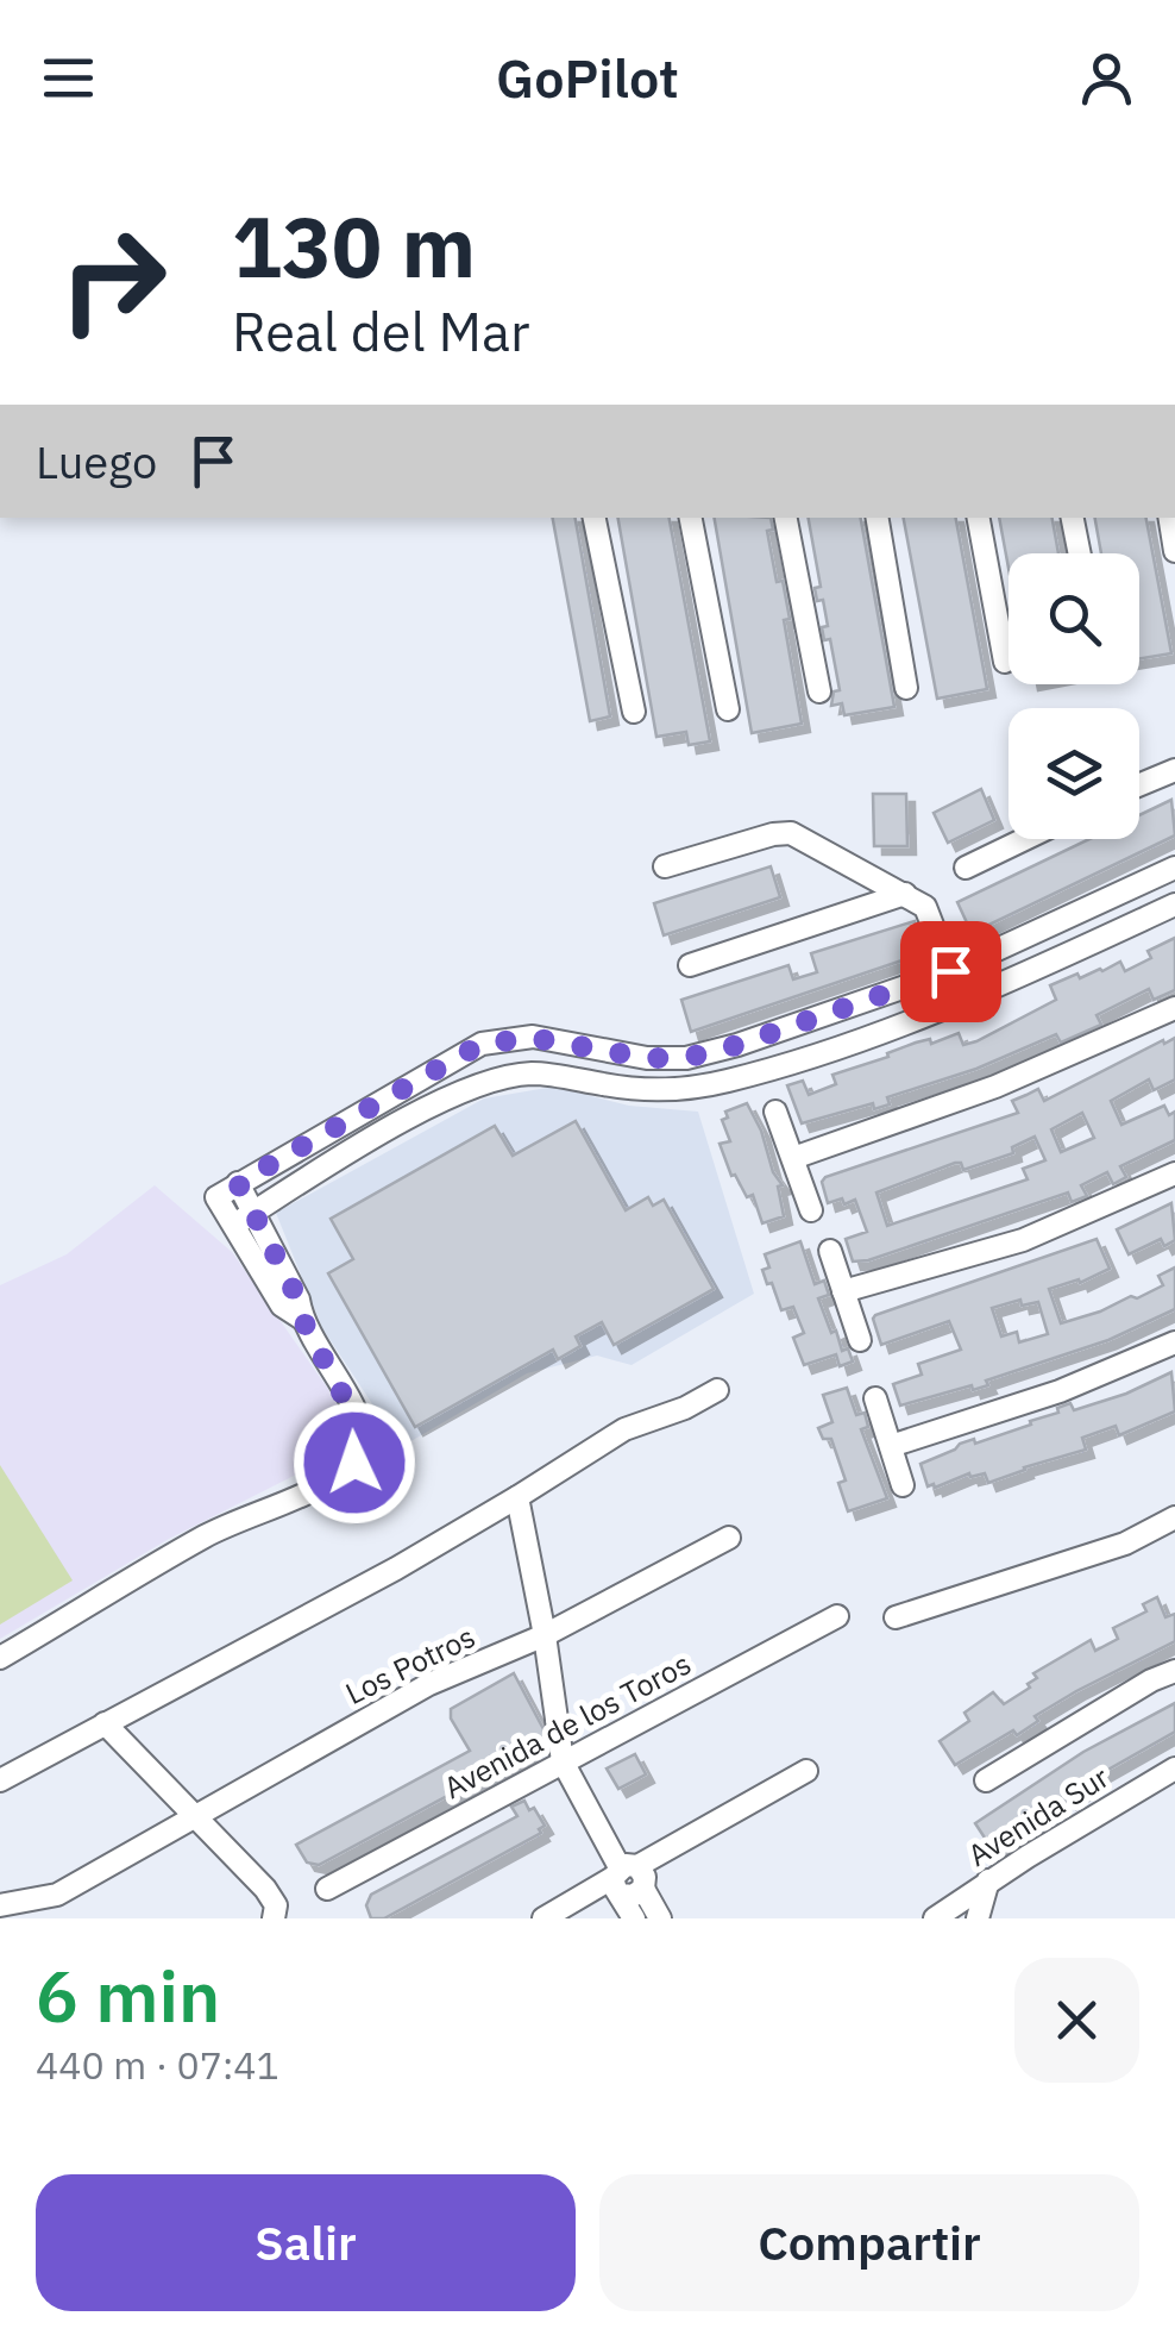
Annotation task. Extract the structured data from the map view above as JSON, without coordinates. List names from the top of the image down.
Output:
{
  "streets": {
    "street": ["Los Potros", "Avenida de los Toros", "Avenida Sur"]
  },
  "page": {
    "header": "GoPilot",
    "turn": ["130 m", "Real del Mar"],
    "then": "Luego",
    "heading": ["6 min", "440 m · 07:41"],
    "buttons": ["Salir", "Compartir"]
  }
}
